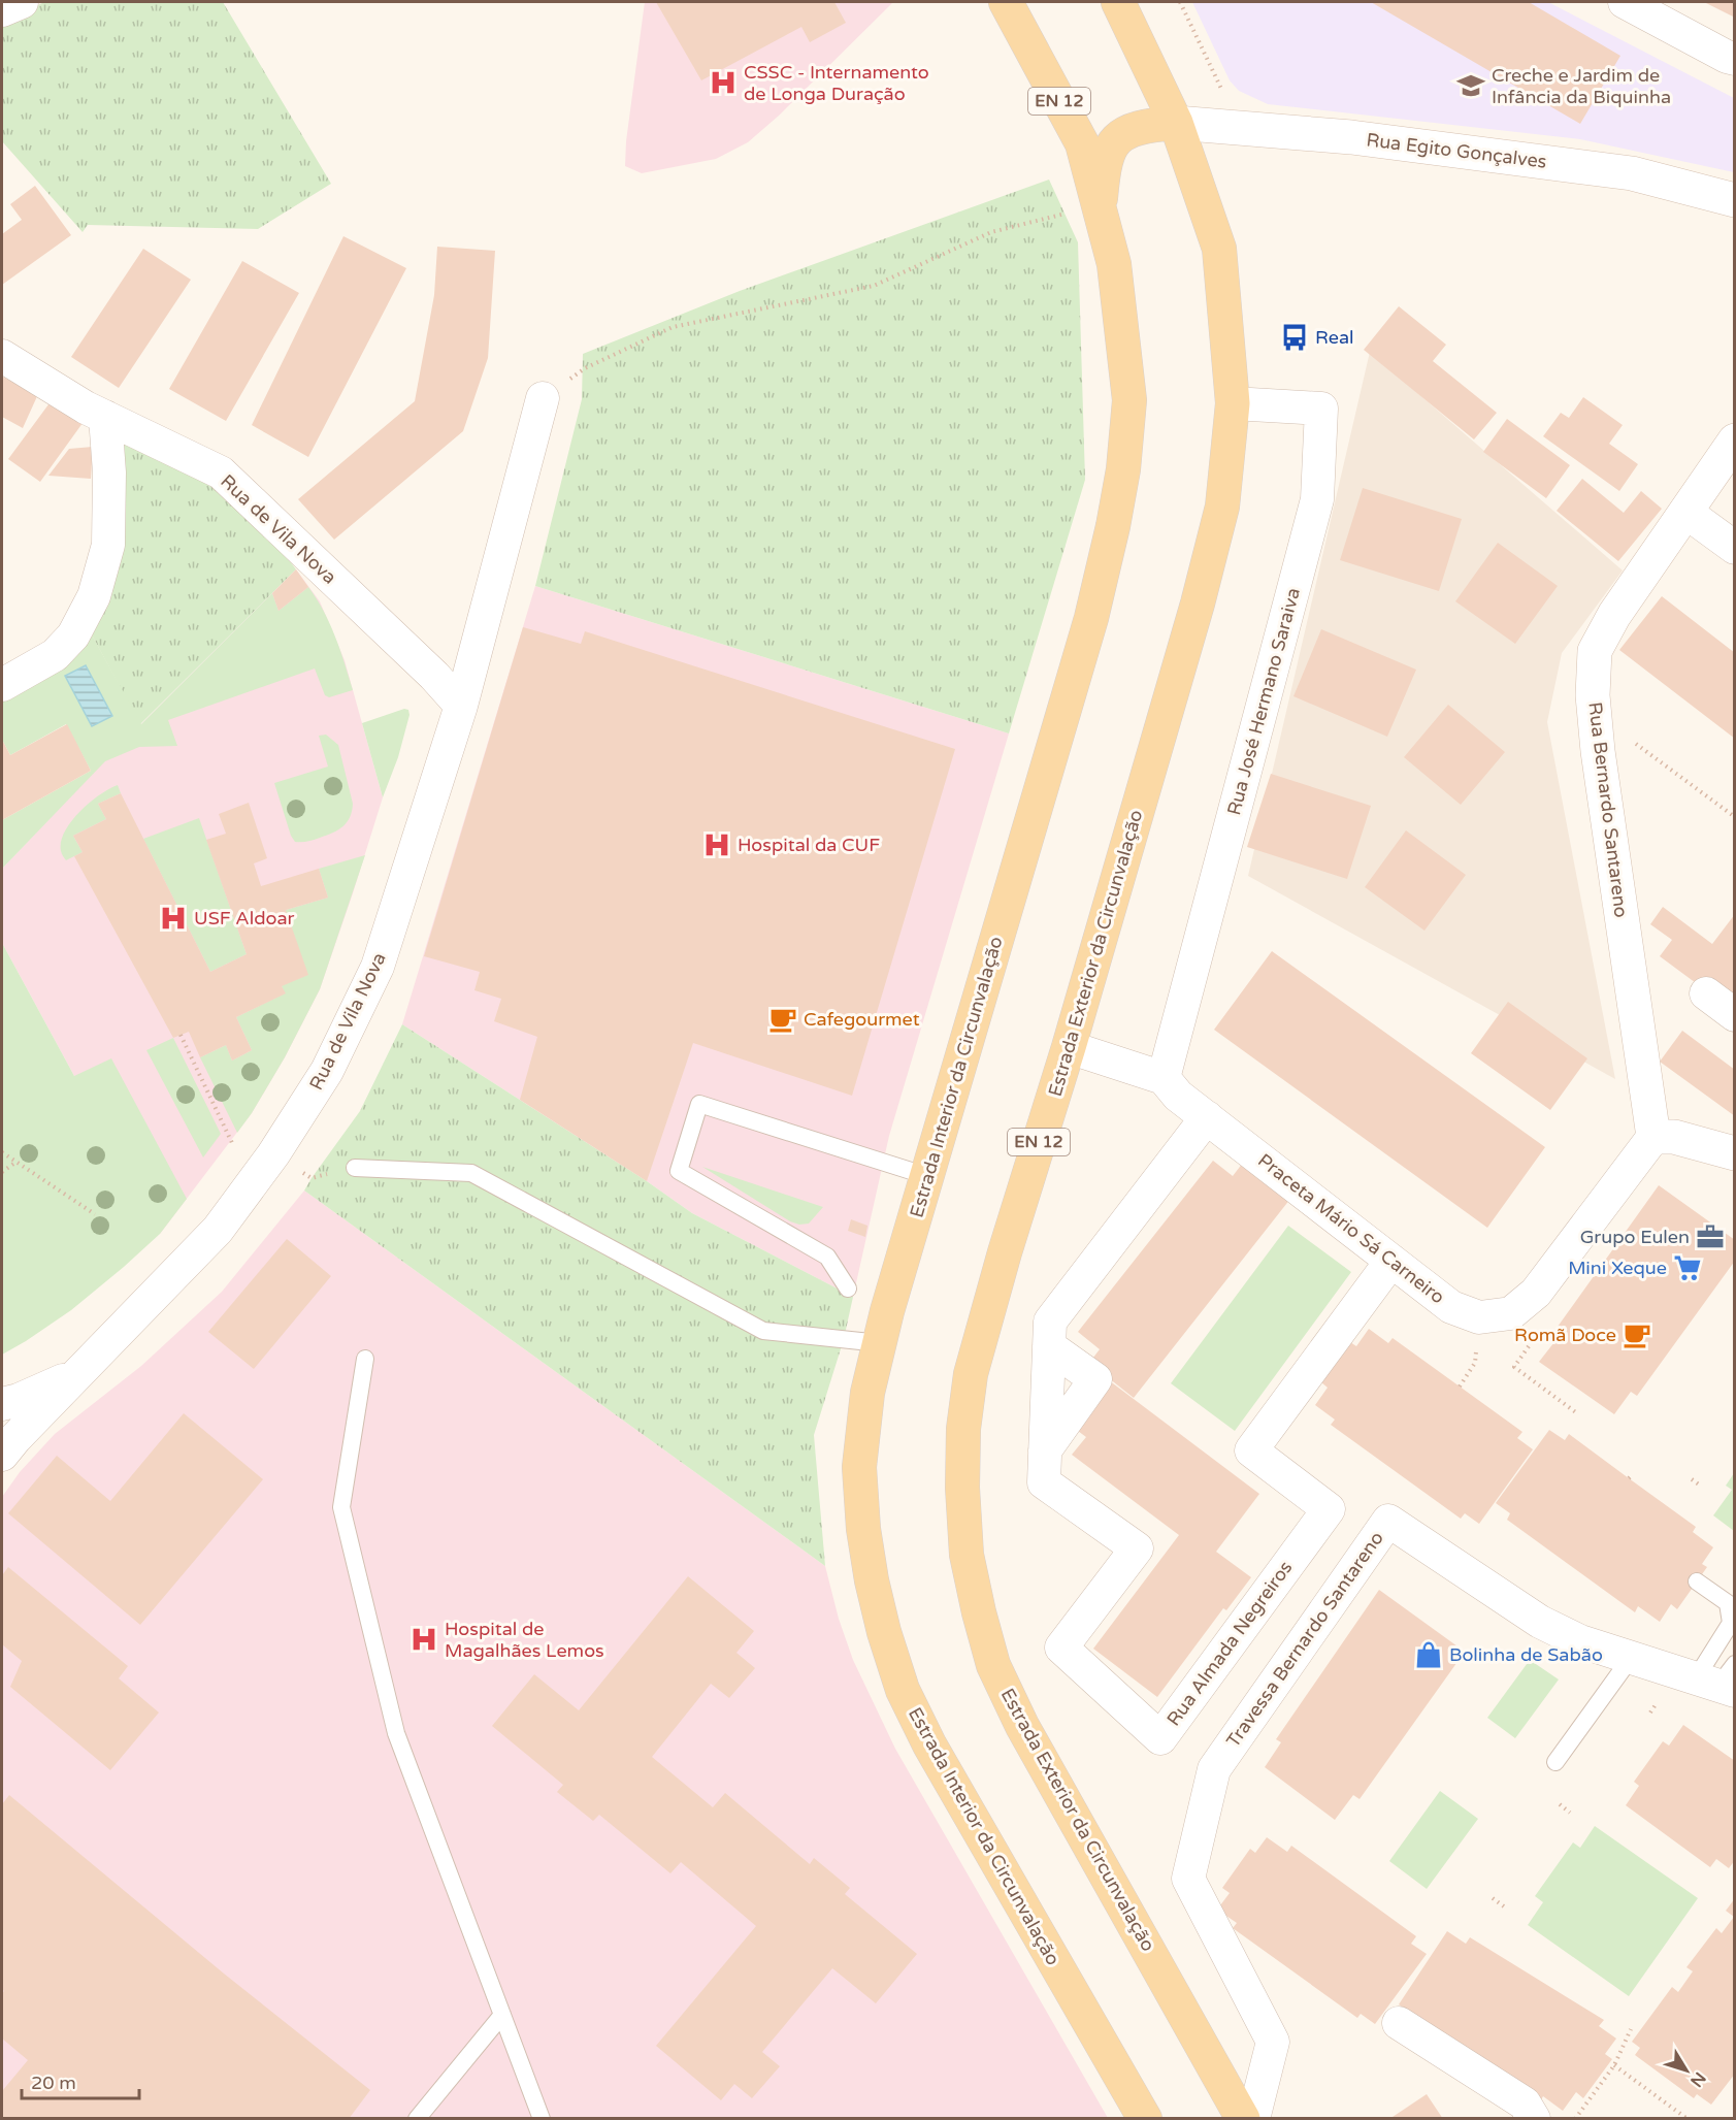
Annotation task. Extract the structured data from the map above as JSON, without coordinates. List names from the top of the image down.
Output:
{
  "streets": {
    "main road": ["EN 12", "Estrada Exterior da Circunvalação", "Estrada Interior da Circunvalação"],
    "street": [
      "Rua Egito Gonçalves",
      "Rua de Vila Nova",
      "Rua José Hermano Saraiva",
      "Rua Bernardo Santareno",
      "Praceta Mário Sá Carneiro",
      "Travessa Bernardo Santareno",
      "Rua Almada Negreiros"
    ]
  },
  "crossings": [
    ["Rua Egito Gonçalves", "Estrada Exterior da Circunvalação"],
    ["Rua José Hermano Saraiva", "Estrada Exterior da Circunvalação"],
    ["Rua José Hermano Saraiva", "Praceta Mário Sá Carneiro"],
    ["Estrada Exterior da Circunvalação", "Praceta Mário Sá Carneiro"],
    ["Praceta Mário Sá Carneiro", "Rua Almada Negreiros"]
  ],
  "places": {
    "hospital": [
      "CSSC - Internamento de Longa Duração",
      "Hospital da CUF",
      "USF Aldoar",
      "Hospital de Magalhães Lemos"
    ],
    "school or university": ["Creche e Jardim de Infância da Biquinha"],
    "bus stop": ["Real"],
    "cafe": ["Cafegourmet", "Romã Doce"],
    "office": ["Grupo Eulen"],
    "supermarket": ["Mini Xeque"],
    "shop": ["Bolinha de Sabão"]
  },
  "scale_bar": "20 m",
  "north": "bottom right"
}
